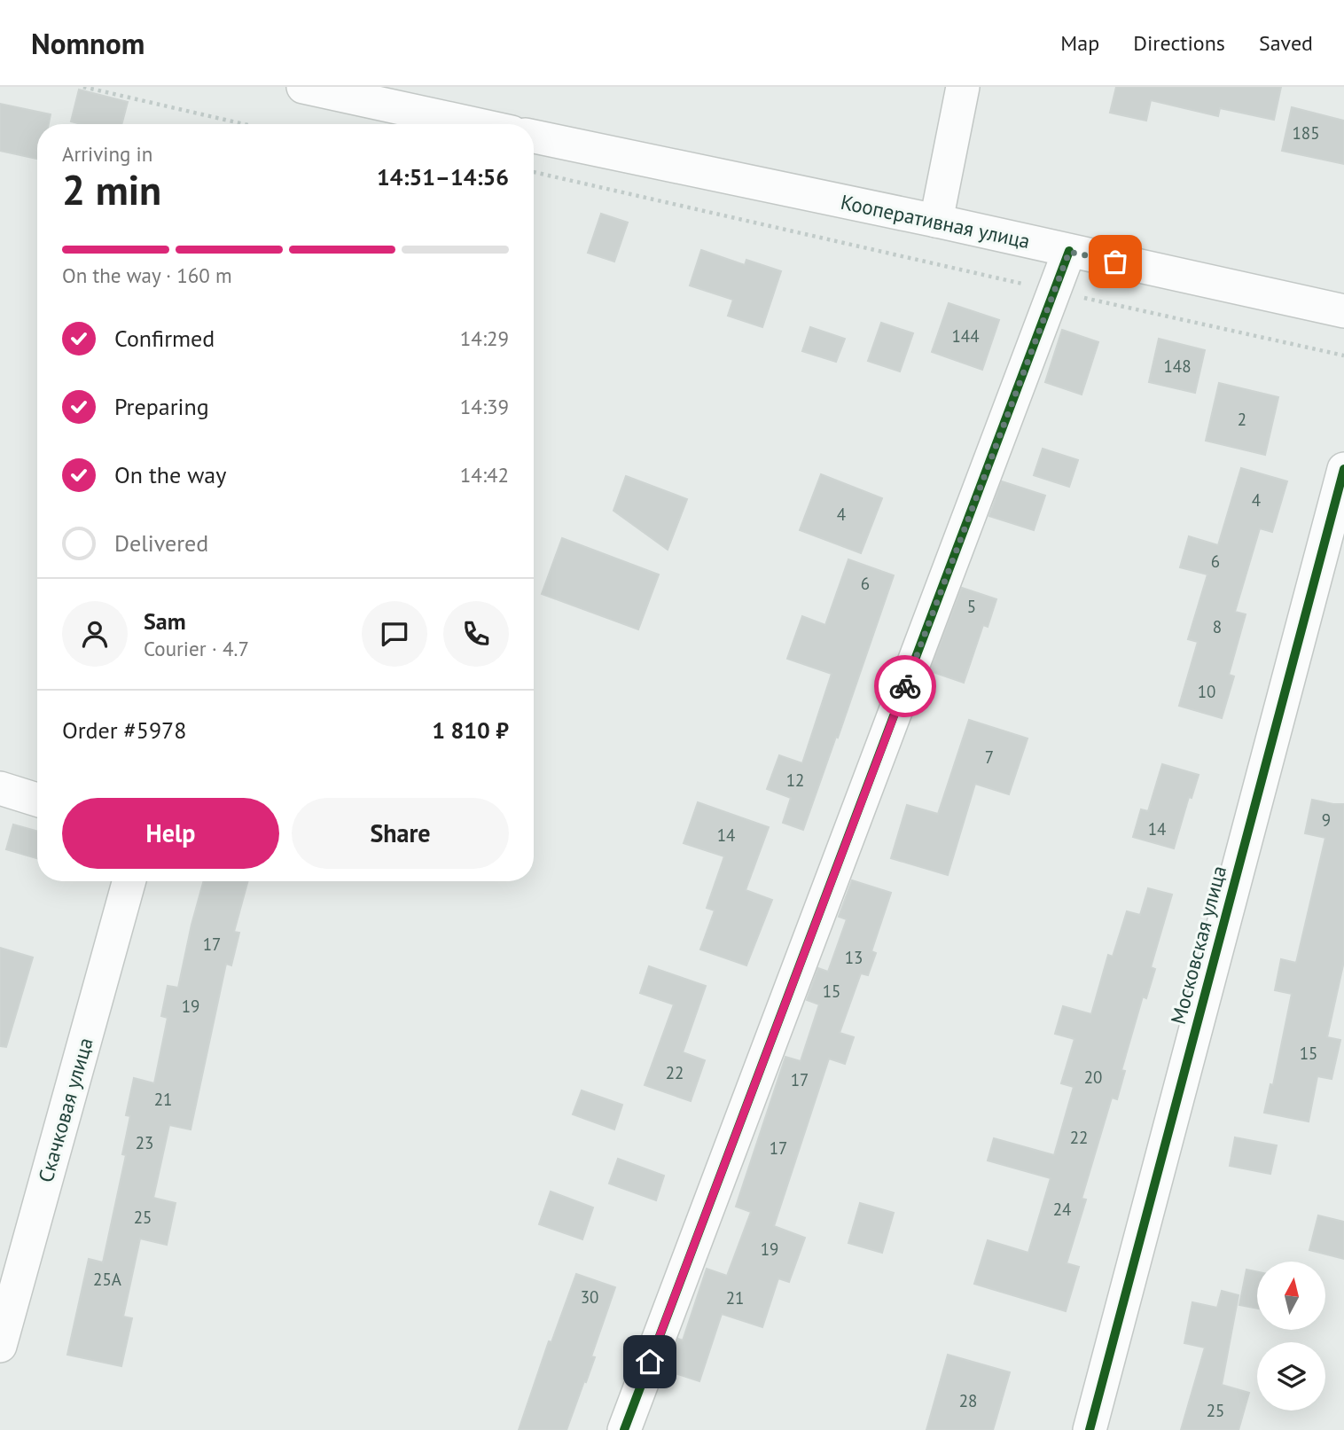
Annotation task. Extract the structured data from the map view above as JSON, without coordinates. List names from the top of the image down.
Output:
{
  "streets": {
    "street": ["Кооперативная улица", "Московская улица", "Скачковая улица"]
  },
  "house_numbers": [
    "185",
    "144",
    "148",
    "2",
    "4",
    "4",
    "6",
    "6",
    "5",
    "8",
    "10",
    "7",
    "12",
    "9",
    "14",
    "14",
    "17",
    "13",
    "15",
    "19",
    "15",
    "22",
    "20",
    "17",
    "21",
    "22",
    "23",
    "17",
    "24",
    "25",
    "19",
    "25А",
    "30",
    "21",
    "28",
    "25"
  ],
  "north": "top",
  "page": {
    "header": "Nomnom",
    "nav": ["Map", "Directions", "Saved"],
    "heading": ["2 min", "Arriving in", "14:51–14:56"],
    "panel": [
      "Sam",
      "Courier · 4.7",
      "Order #5978",
      "1 810 ₽"
    ],
    "bar": "On the way · 160 m",
    "list": [
      ["Confirmed", "14:29"],
      ["Preparing", "14:39"],
      ["On the way", "14:42"],
      "Delivered"
    ],
    "buttons": ["Help", "Share"]
  }
}
